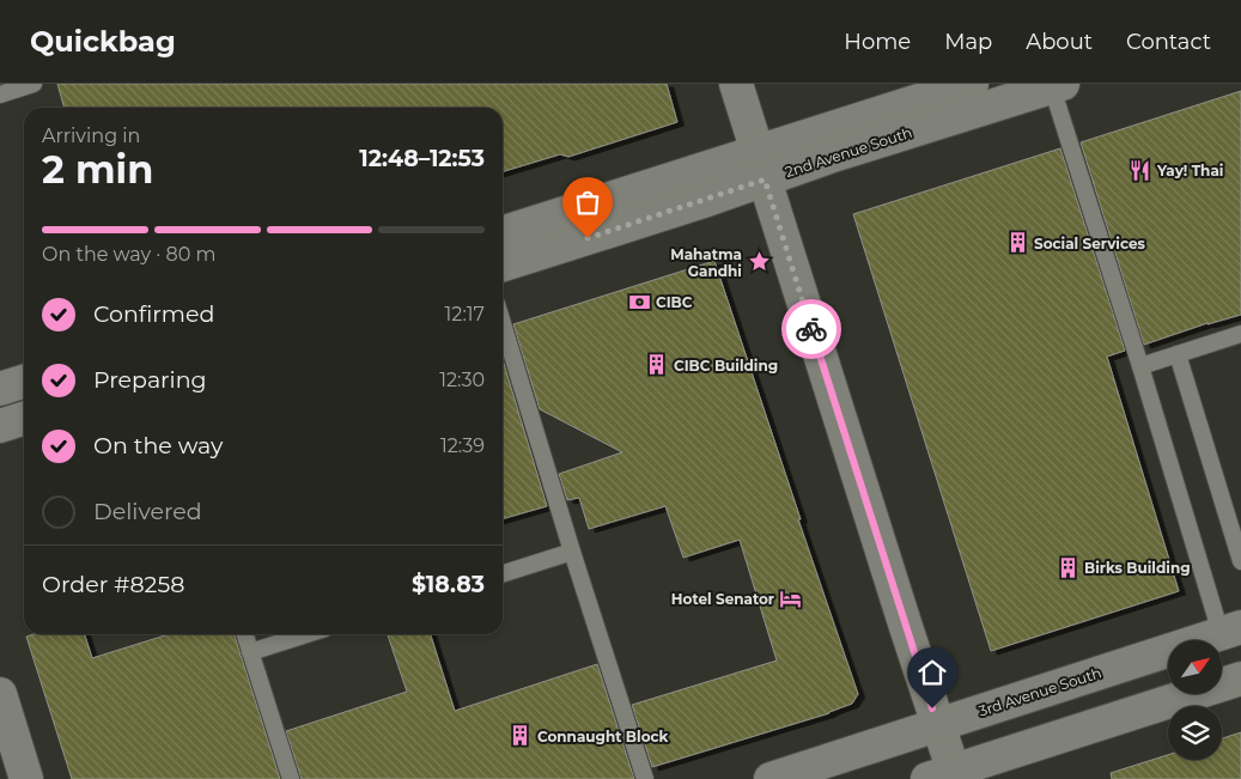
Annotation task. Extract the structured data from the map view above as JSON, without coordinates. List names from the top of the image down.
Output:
{
  "streets": {
    "street": ["2nd Avenue South", "3rd Avenue South"]
  },
  "places": {
    "restaurant": ["Yay! Thai"],
    "building": [
      "Social Services",
      "CIBC Building",
      "Birks Building",
      "Connaught Block"
    ],
    "place": ["Mahatma Gandhi"],
    "bank": ["CIBC"],
    "hotel": ["Hotel Senator"]
  },
  "north": "top right",
  "page": {
    "header": "Quickbag",
    "nav": [
      "Home",
      "Map",
      "About",
      "Contact"
    ],
    "heading": ["2 min", "Arriving in", "12:48–12:53"],
    "panel": ["Order #8258", "$18.83"],
    "bar": "On the way · 80 m",
    "list": [
      ["Confirmed", "12:17"],
      ["Preparing", "12:30"],
      ["On the way", "12:39"],
      "Delivered"
    ]
  }
}
